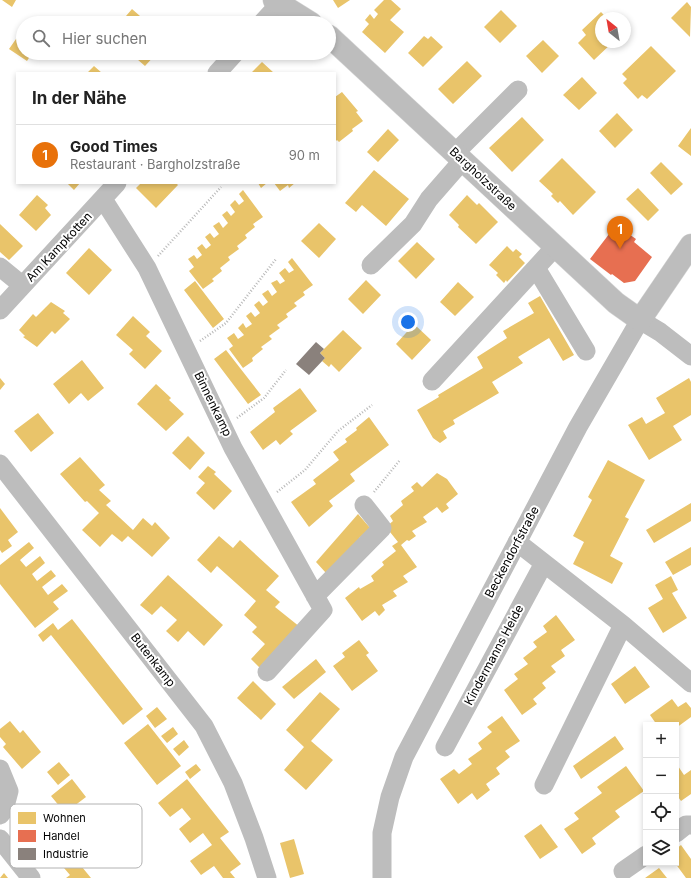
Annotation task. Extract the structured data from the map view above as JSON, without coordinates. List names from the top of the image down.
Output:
{
  "streets": {
    "main road": ["Bargholzstraße", "Beckendorfstraße"],
    "street": [
      "Am Kampkotten",
      "Binnenkamp",
      "Kindermanns Heide",
      "Butenkamp"
    ]
  },
  "crossings": [
    ["Bargholzstraße", "Beckendorfstraße"],
    ["Am Kampkotten", "Binnenkamp"]
  ],
  "legend": ["Wohnen", "Handel", "Industrie"],
  "north": "top left",
  "page": {
    "search": "Hier suchen",
    "heading": "In der Nähe",
    "list": [
      {
        "mark": "1",
        "name": "Good Times",
        "note": "Restaurant · Bargholzstraße",
        "value": "90 m"
      }
    ],
    "pins": "1",
    "map_buttons": ["+", "−"]
  }
}
